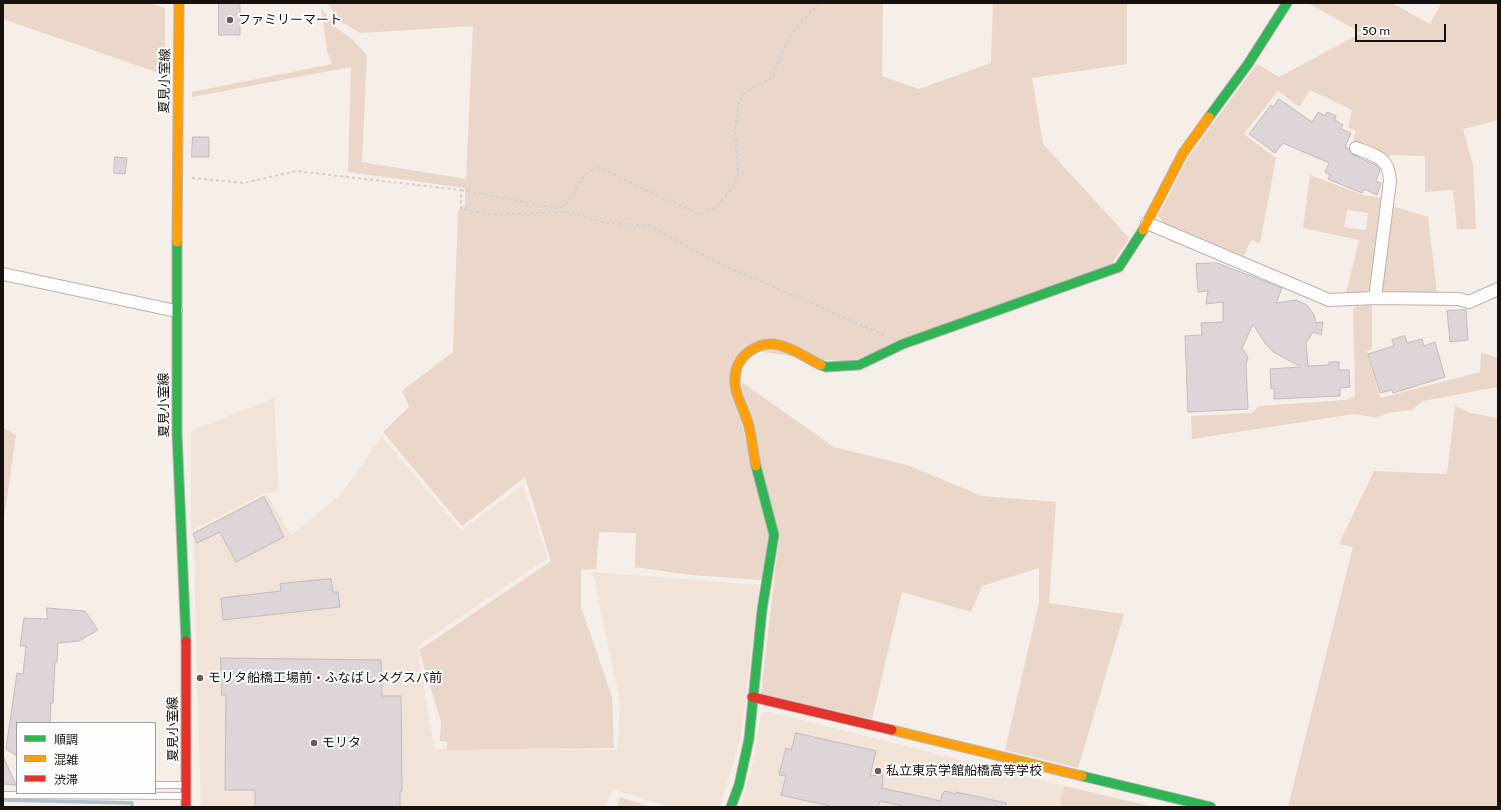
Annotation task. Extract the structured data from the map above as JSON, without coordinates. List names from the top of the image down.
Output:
{
  "streets": {
    "street": ["夏見小室線"]
  },
  "places": [
    "ファミリーマート",
    "モリタ船橋工場前・ふなばしメグスパ前",
    "モリタ",
    "私立東京学館船橋高等学校"
  ],
  "legend": ["順調", "混雑", "渋滞"],
  "scale_bar": "50 m"
}
